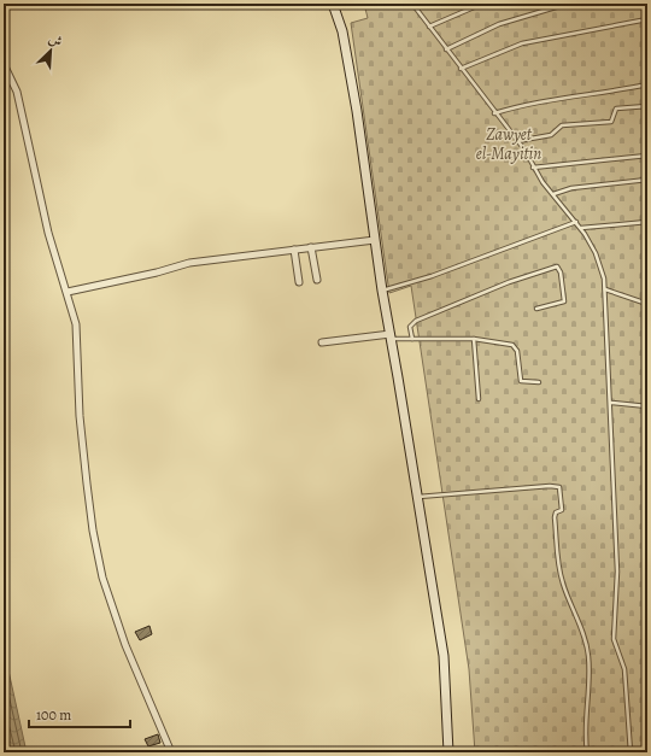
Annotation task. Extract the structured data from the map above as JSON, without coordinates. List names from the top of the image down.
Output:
{
  "parks": ["Zawyet el-Mayitin"],
  "scale_bar": "100 m",
  "north": "top right"
}
